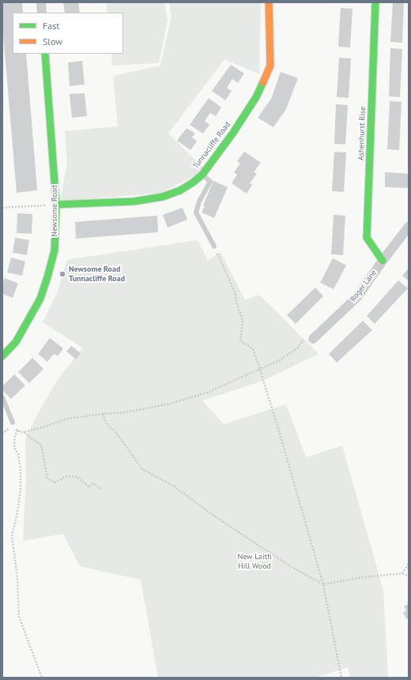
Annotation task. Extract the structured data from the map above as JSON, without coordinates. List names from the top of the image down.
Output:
{
  "streets": {
    "street": [
      "Ashenhurst Rise",
      "Tunnacliffe Road",
      "Newsome Road",
      "Roger Lane"
    ]
  },
  "crossings": [
    ["Ashenhurst Rise", "Roger Lane"],
    ["Tunnacliffe Road", "Newsome Road"]
  ],
  "parks": ["New Laith Hill Wood"],
  "places": ["Newsome Road Tunnacliffe Road"],
  "legend": ["Fast", "Slow"]
}
